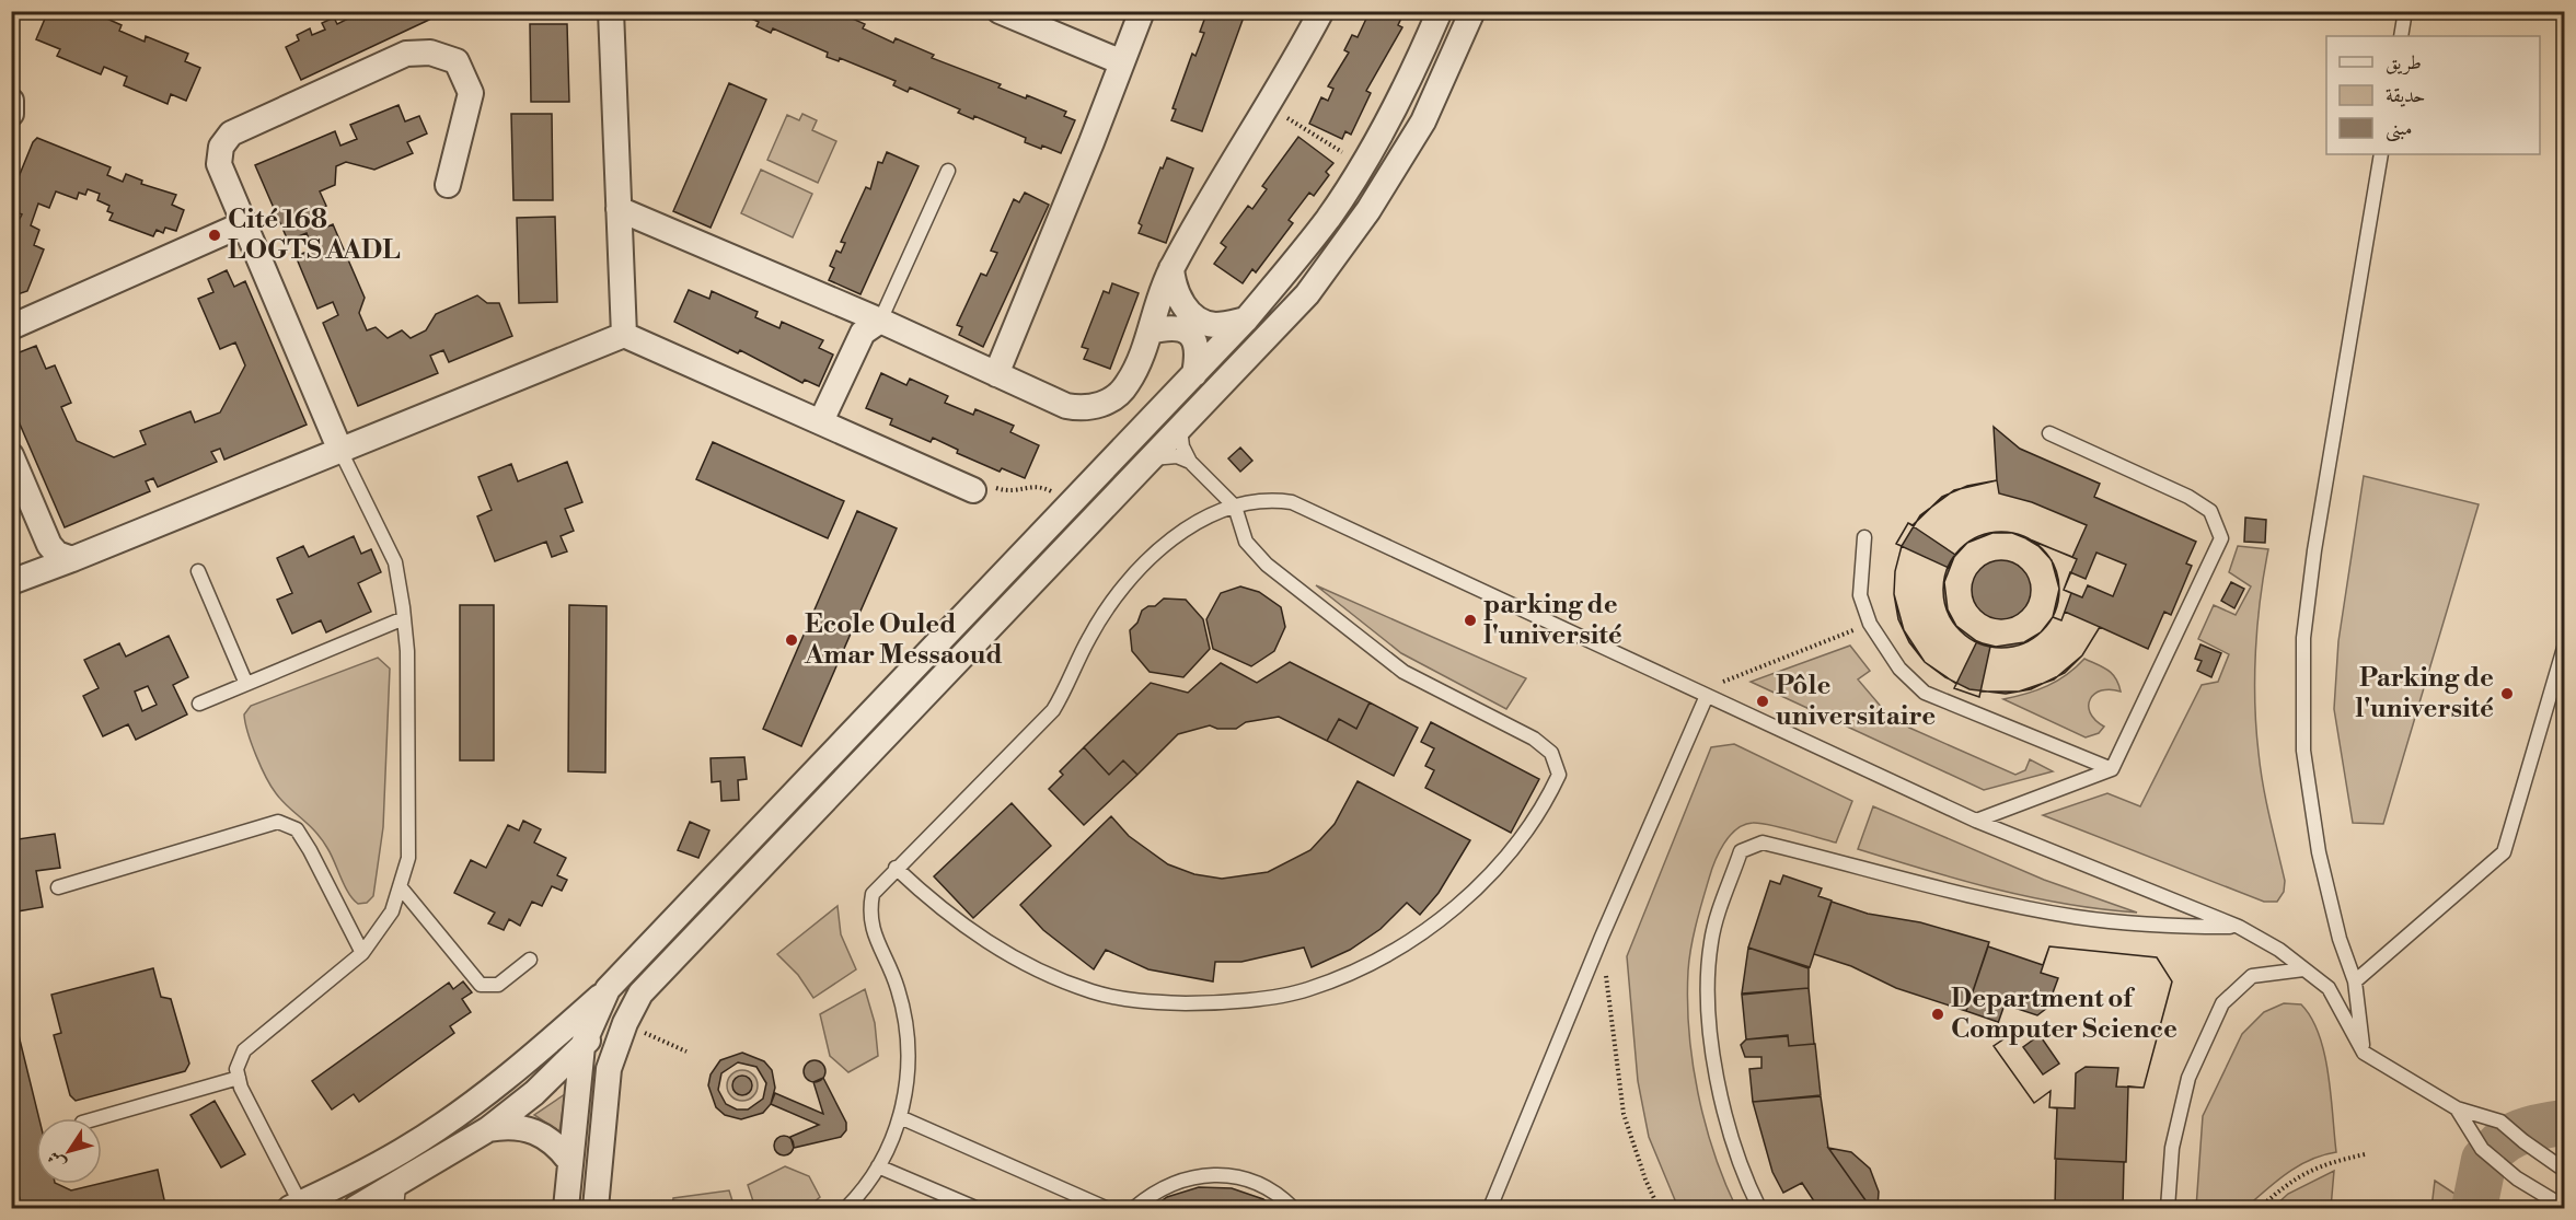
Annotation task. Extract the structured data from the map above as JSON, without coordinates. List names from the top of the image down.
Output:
{
  "places": [
    "Cité 168 LOGTS AADL",
    "parking de l'université",
    "Ecole Ouled Amar Messaoud",
    "Parking de l'université",
    "Pôle universitaire",
    "Department of Computer Science"
  ],
  "legend": ["طريق", "حديقة", "مبنى"],
  "north": "bottom left"
}
